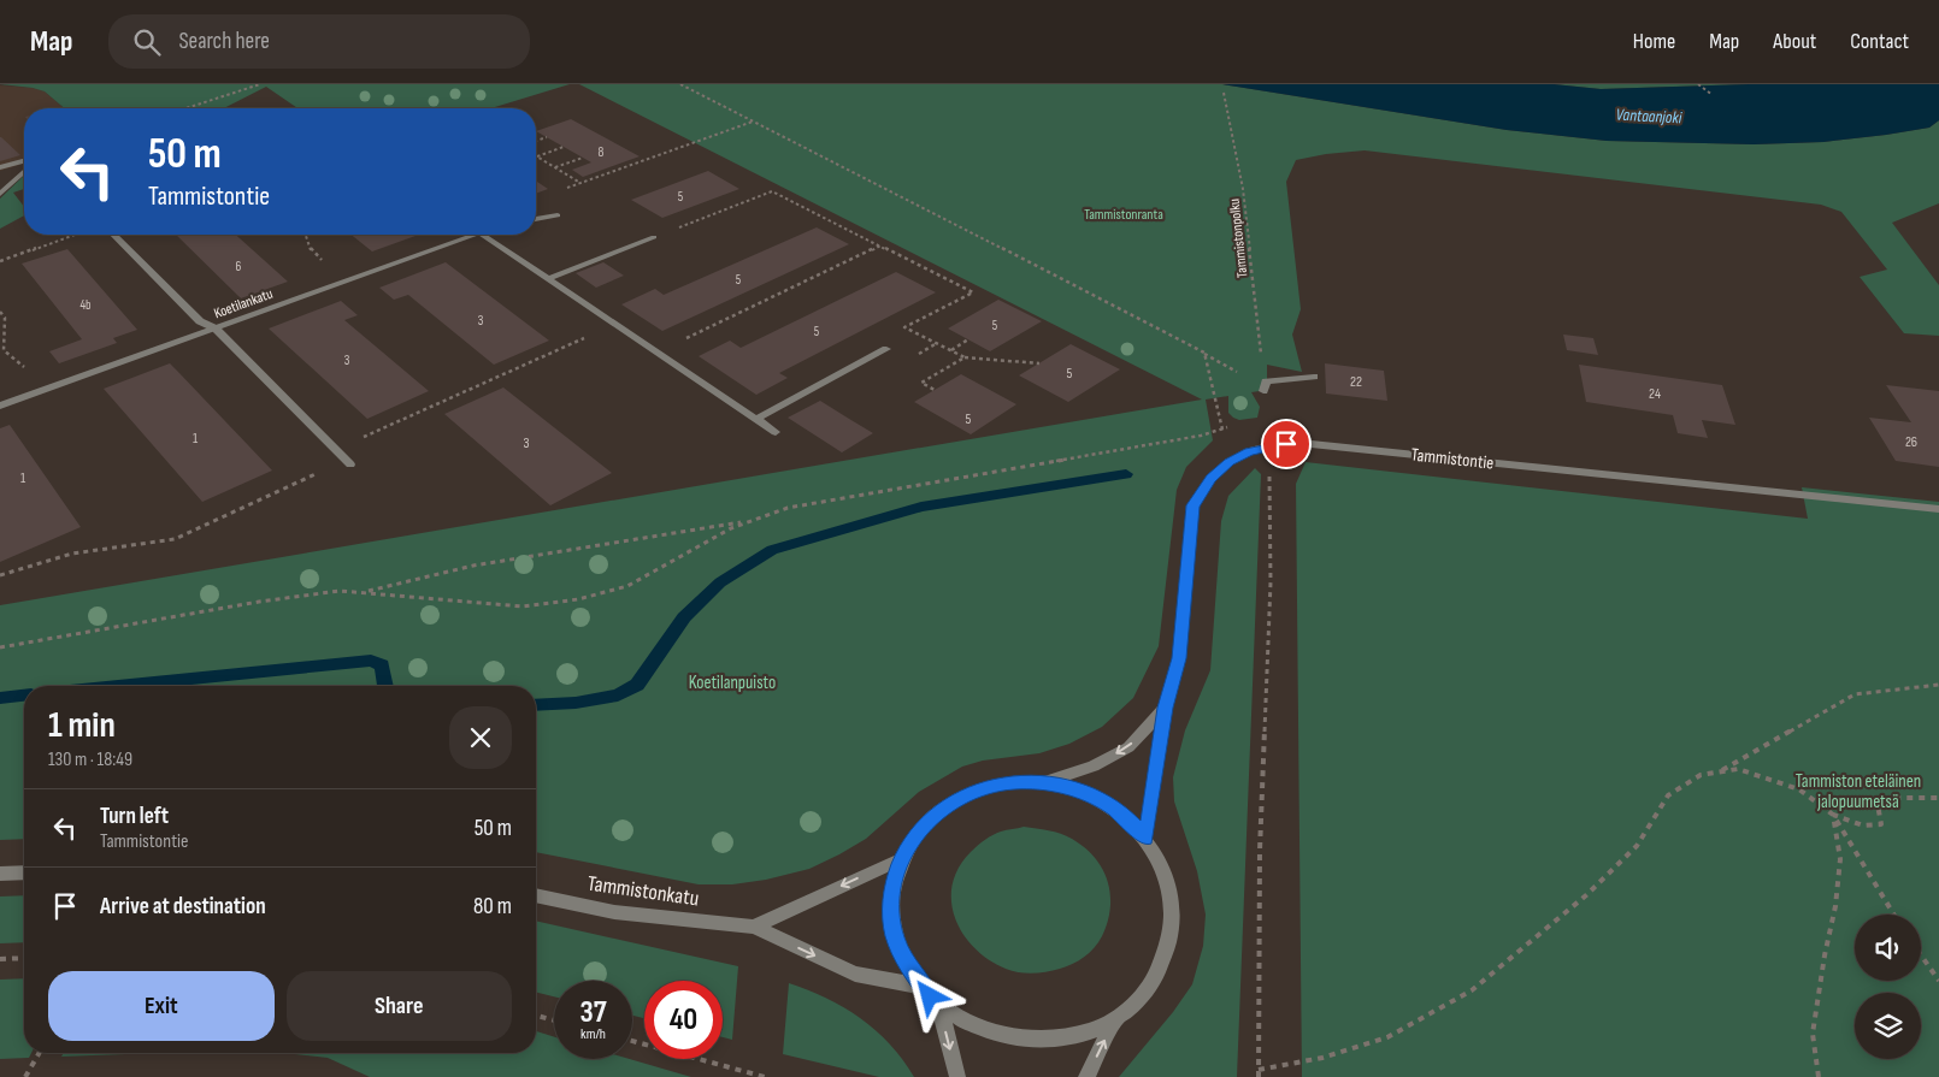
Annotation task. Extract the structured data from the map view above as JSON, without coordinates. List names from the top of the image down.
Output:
{
  "streets": {
    "street": ["Koetilankatu", "Tammistontie", "Tammistonkatu"],
    "path": ["Tammistonpolku"]
  },
  "one_way": ["Tammistonkatu"],
  "water": ["Vantaanjoki"],
  "parks": ["Tammistonranta", "Koetilanpuisto", "Tammiston eteläinen jalopuumetsä"],
  "house_numbers": [
    "8",
    "5",
    "6",
    "5",
    "4b",
    "3",
    "5",
    "5",
    "3",
    "5",
    "22",
    "24",
    "5",
    "1",
    "26",
    "3",
    "1"
  ],
  "page": {
    "header": "Map",
    "search": "Search here",
    "nav": [
      "Home",
      "Map",
      "About",
      "Contact"
    ],
    "turn": ["50 m", "Tammistontie"],
    "heading": ["1 min", "130 m · 18:49"],
    "list": [
      {
        "name": "Turn left",
        "note": "Tammistontie",
        "value": "50 m"
      },
      {
        "name": "Arrive at destination",
        "value": "80 m"
      }
    ],
    "buttons": ["Exit", "Share"],
    "speed": "37 km/h",
    "limit": "40"
  }
}
